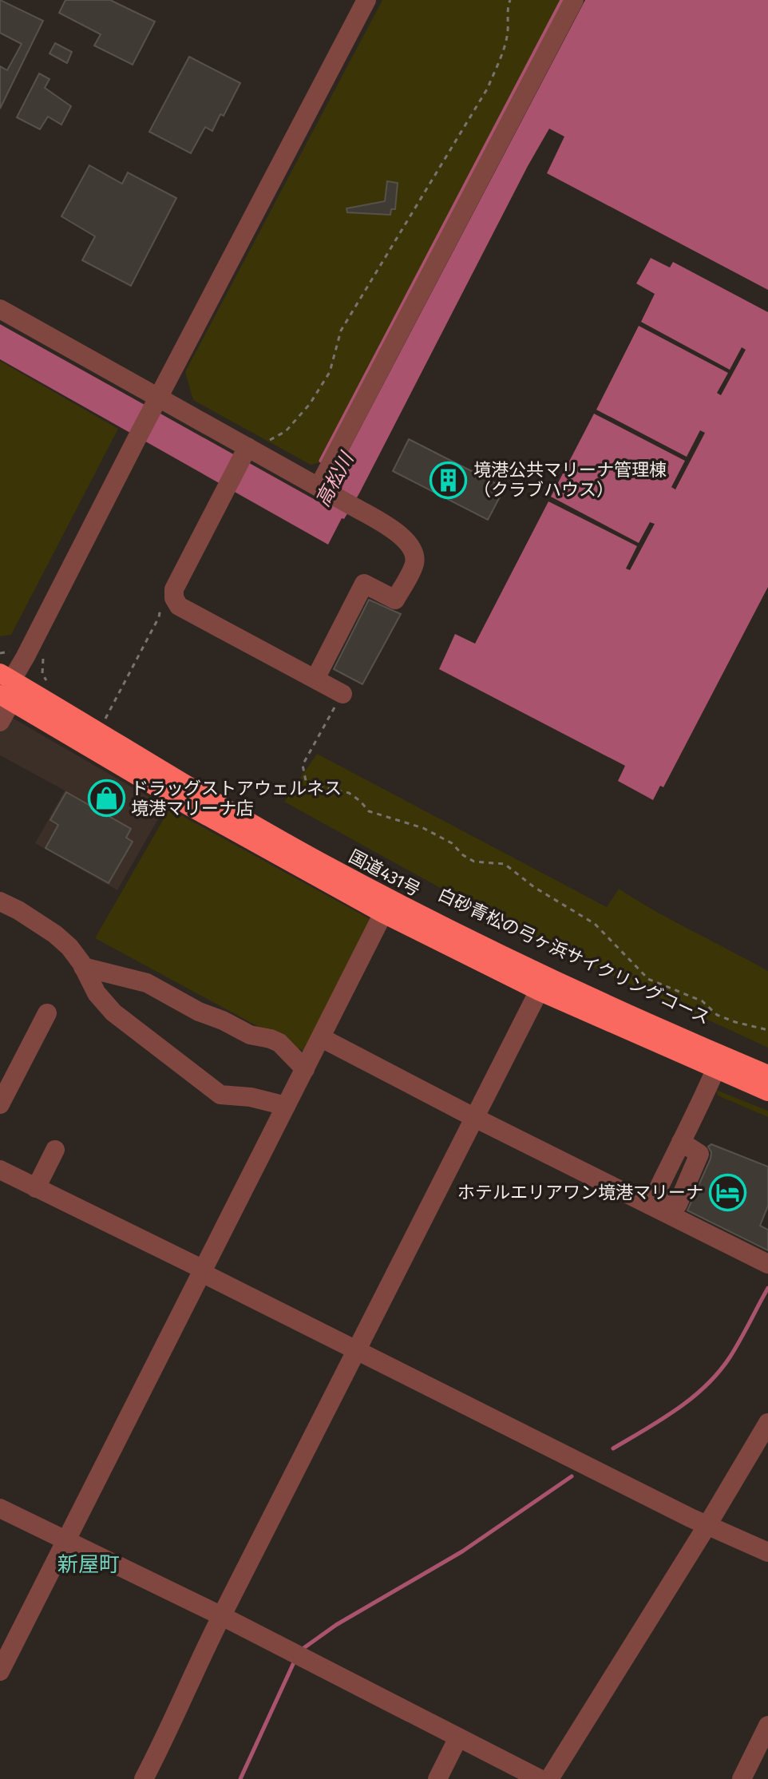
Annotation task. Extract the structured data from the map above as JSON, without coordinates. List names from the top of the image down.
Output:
{
  "streets": {
    "highway": ["国道431号"]
  },
  "districts": ["新屋町"],
  "water": ["高松川"],
  "places": {
    "building": ["境港公共マリーナ管理棟 （クラブハウス）"],
    "shop": ["ドラッグストアウェルネス 境港マリーナ店"],
    "hotel": ["ホテルエリアワン境港マリーナ"]
  }
}
